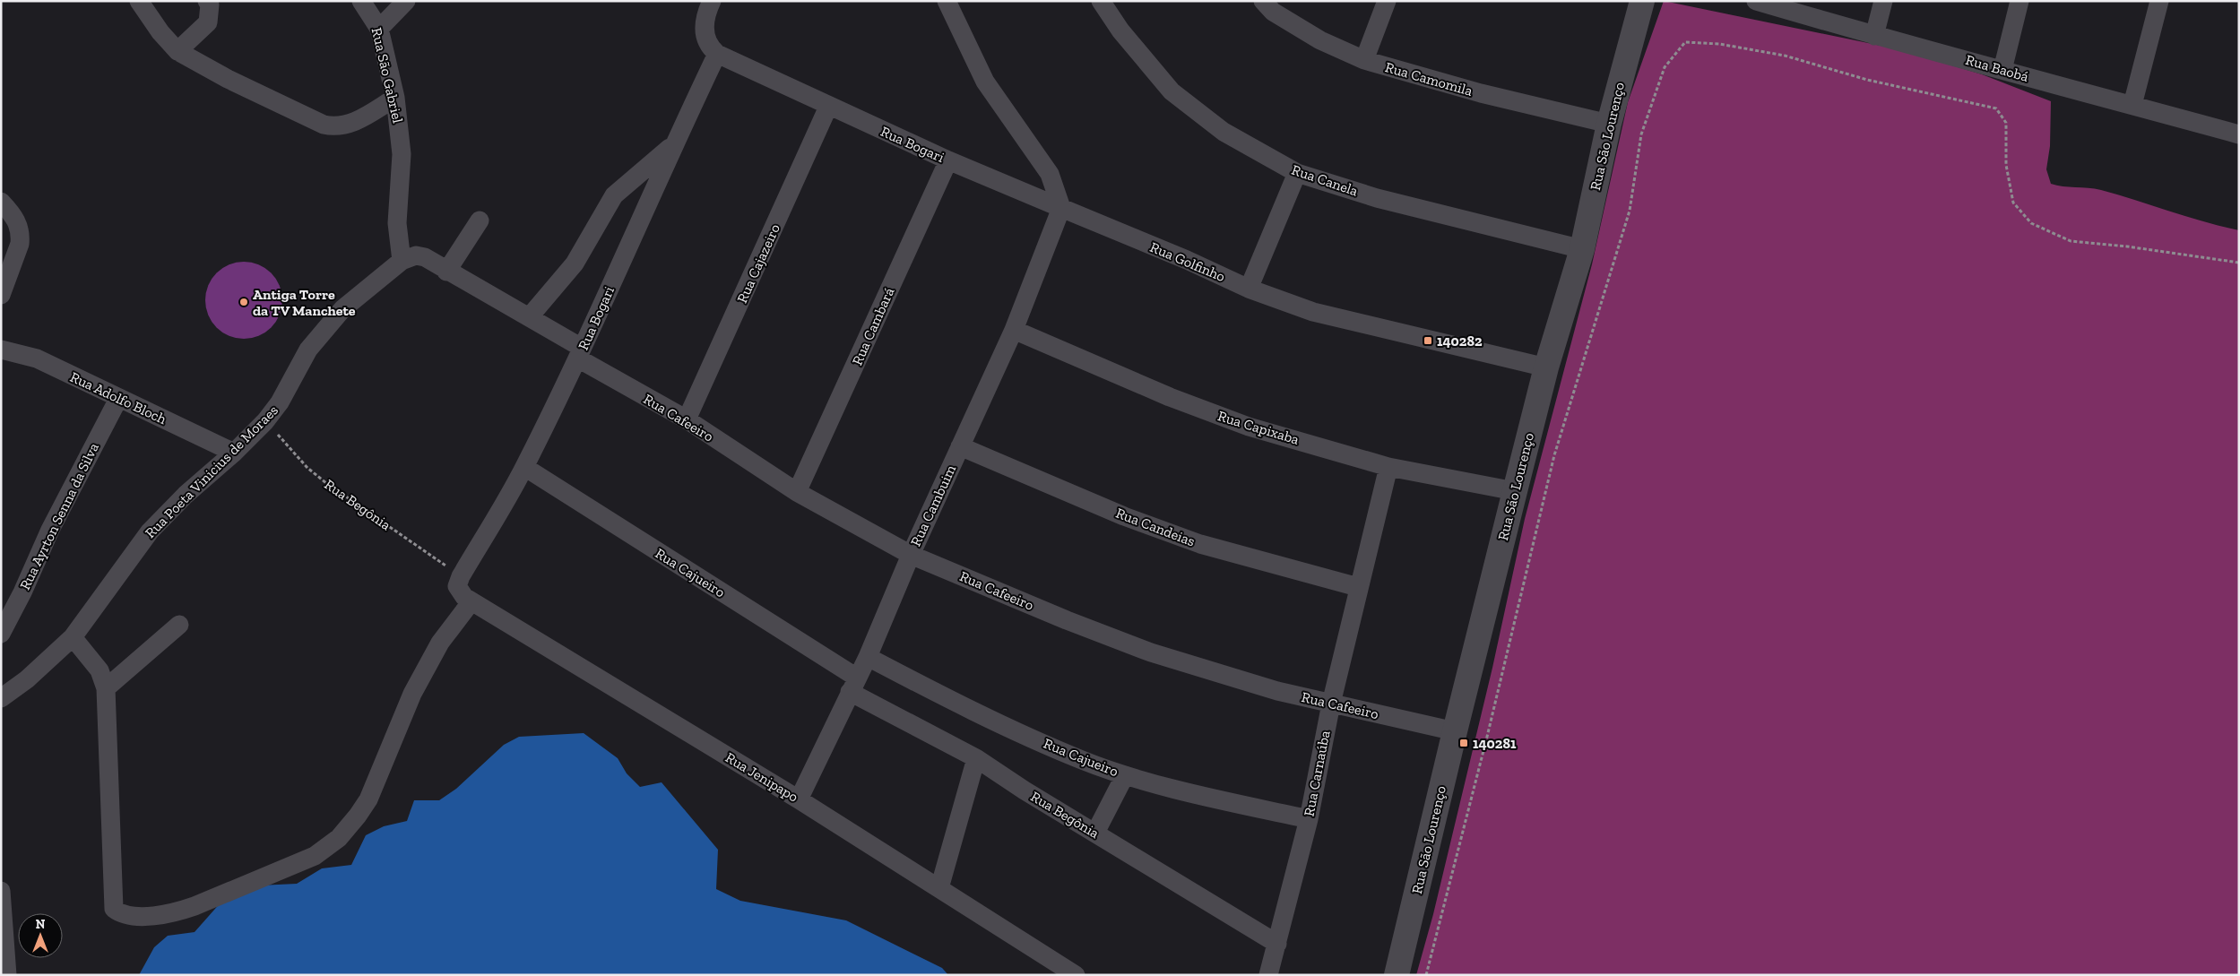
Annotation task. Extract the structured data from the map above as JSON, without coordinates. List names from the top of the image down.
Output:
{
  "streets": {
    "street": [
      "Rua Baobá",
      "Rua São Gabriel",
      "Rua Camomila",
      "Rua São Lourenço",
      "Rua Bogari",
      "Rua Canela",
      "Rua Golfinho",
      "Rua Cajazeiro",
      "Rua Cambará",
      "Rua Adolfo Bloch",
      "Rua Cafeeiro",
      "Rua Capixaba",
      "Rua Poeta Vinicius de Moraes",
      "Rua Begônia",
      "Rua Cambuim",
      "Rua Ayrton Senna da Silva",
      "Rua Candeias",
      "Rua Cajueiro",
      "Rua Carnaúba",
      "Rua Jenipapo"
    ]
  },
  "crossings": [
    ["Rua São Gabriel", "Rua Poeta Vinicius de Moraes"],
    ["Rua Camomila", "Rua São Lourenço"],
    ["Rua São Lourenço", "Rua Canela"],
    ["Rua São Lourenço", "Rua Golfinho"],
    ["Rua São Lourenço", "Rua Cafeeiro"],
    ["Rua São Lourenço", "Rua Capixaba"],
    ["Rua Bogari", "Rua Golfinho"],
    ["Rua Bogari", "Rua Cajazeiro"],
    ["Rua Bogari", "Rua Cambará"],
    ["Rua Bogari", "Rua Cafeeiro"],
    ["Rua Bogari", "Rua Begônia"],
    ["Rua Bogari", "Rua Cambuim"],
    ["Rua Bogari", "Rua Cajueiro"],
    ["Rua Bogari", "Rua Jenipapo"],
    ["Rua Golfinho", "Rua Cambuim"],
    ["Rua Cajazeiro", "Rua Cafeeiro"],
    ["Rua Cambará", "Rua Cafeeiro"],
    ["Rua Adolfo Bloch", "Rua Poeta Vinicius de Moraes"],
    ["Rua Adolfo Bloch", "Rua Ayrton Senna da Silva"],
    ["Rua Cafeeiro", "Rua Poeta Vinicius de Moraes"],
    ["Rua Cafeeiro", "Rua Cambuim"],
    ["Rua Cafeeiro", "Rua Carnaúba"],
    ["Rua Capixaba", "Rua Cambuim"],
    ["Rua Capixaba", "Rua Carnaúba"],
    ["Rua Poeta Vinicius de Moraes", "Rua Begônia"],
    ["Rua Begônia", "Rua Cambuim"],
    ["Rua Begônia", "Rua Cajueiro"],
    ["Rua Begônia", "Rua Carnaúba"],
    ["Rua Begônia", "Rua Jenipapo"],
    ["Rua Cambuim", "Rua Candeias"],
    ["Rua Cambuim", "Rua Cajueiro"],
    ["Rua Cambuim", "Rua Jenipapo"],
    ["Rua Candeias", "Rua Carnaúba"],
    ["Rua Cajueiro", "Rua Carnaúba"]
  ],
  "places": {
    "other": ["Antiga Torre da TV Manchete"],
    "transit": ["140282", "140281"]
  },
  "north": "top"
}
